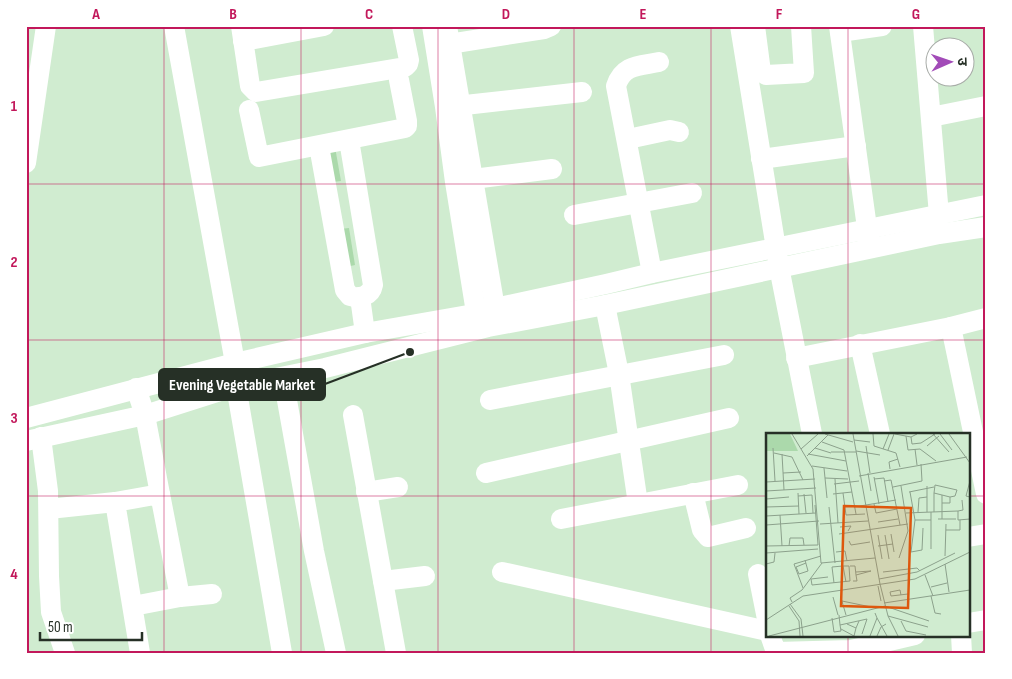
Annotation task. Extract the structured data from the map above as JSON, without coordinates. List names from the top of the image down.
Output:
{
  "places": ["Evening Vegetable Market"],
  "scale_bar": "50 m",
  "north": "right",
  "grid": {
    "columns": [
      "A",
      "B",
      "C",
      "D",
      "E",
      "F",
      "G"
    ],
    "rows": [
      "1",
      "2",
      "3",
      "4"
    ]
  }
}
